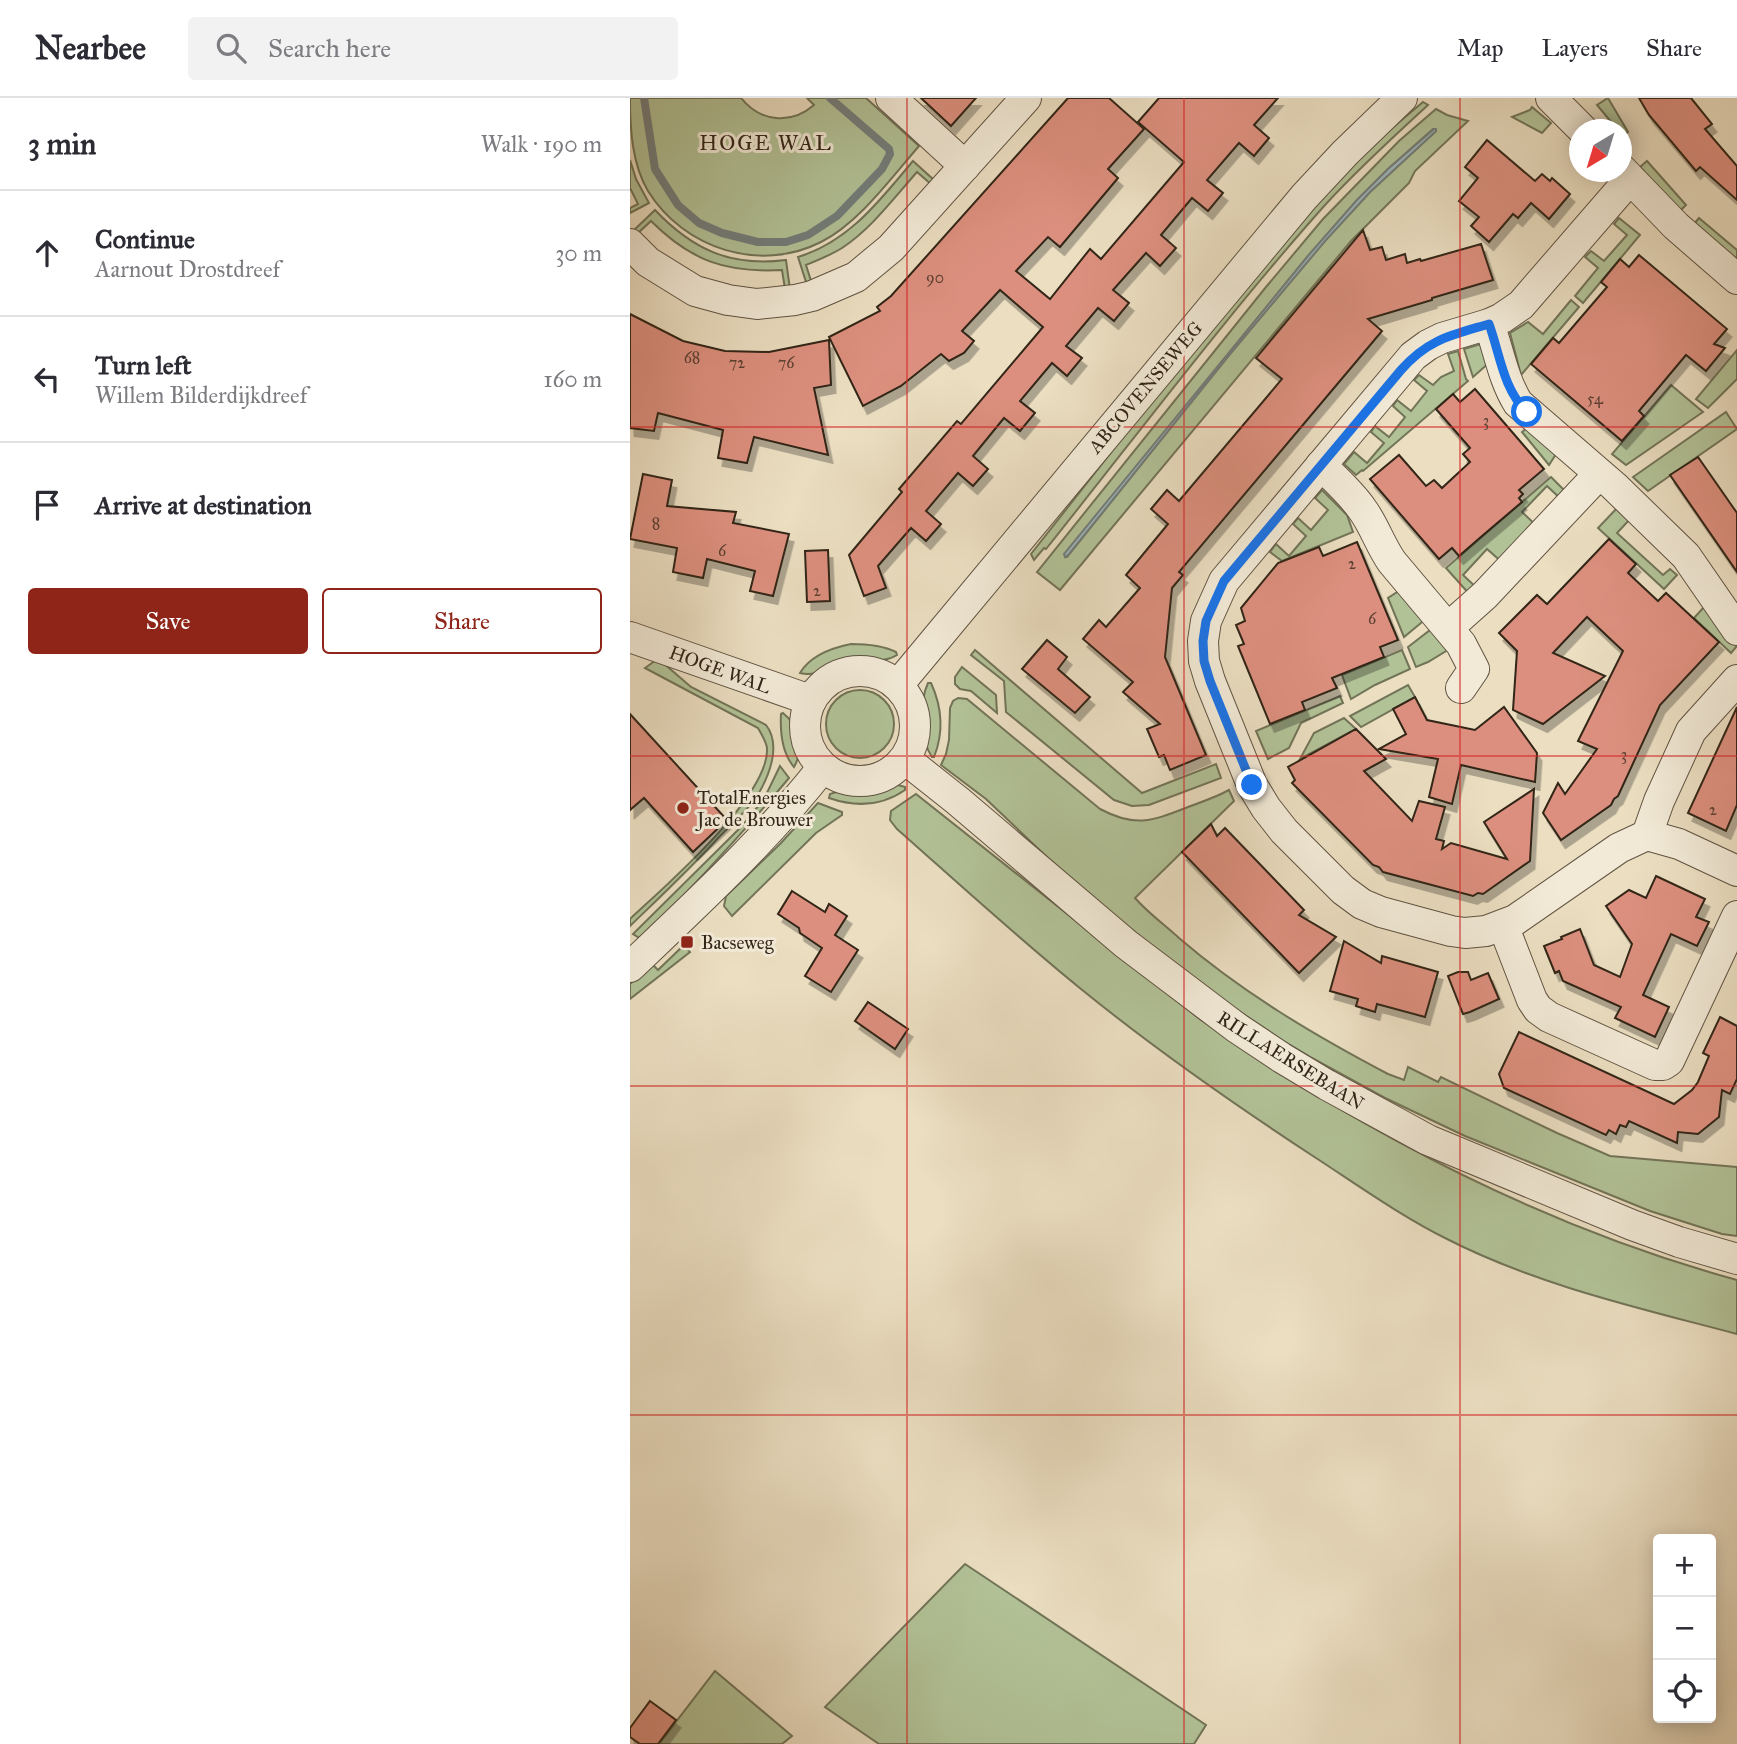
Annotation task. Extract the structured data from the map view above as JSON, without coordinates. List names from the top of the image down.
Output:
{
  "streets": {
    "street": ["ABCOVENSEWEG", "HOGE WAL", "RILLAERSEBAAN"]
  },
  "crossings": [
    ["ABCOVENSEWEG", "HOGE WAL"],
    ["ABCOVENSEWEG", "RILLAERSEBAAN"],
    ["HOGE WAL", "RILLAERSEBAAN"]
  ],
  "districts": ["HOGE WAL"],
  "places": {
    "other": ["TotalEnergies Jac de Brouwer"],
    "transit": ["Bacseweg"]
  },
  "house_numbers": [
    "90",
    "68",
    "72",
    "76",
    "54",
    "3",
    "8",
    "6",
    "2",
    "2",
    "6",
    "3",
    "2"
  ],
  "north": "bottom left",
  "page": {
    "header": "Nearbee",
    "search": "Search here",
    "nav": ["Map", "Layers", "Share"],
    "heading": ["3 min", "Walk · 190 m"],
    "list": [
      ["Continue", "Aarnout Drostdreef", "30 m"],
      ["Turn left", "Willem Bilderdijkdreef", "160 m"],
      "Arrive at destination"
    ],
    "buttons": ["Save", "Share"],
    "map_buttons": ["+", "−"]
  }
}
